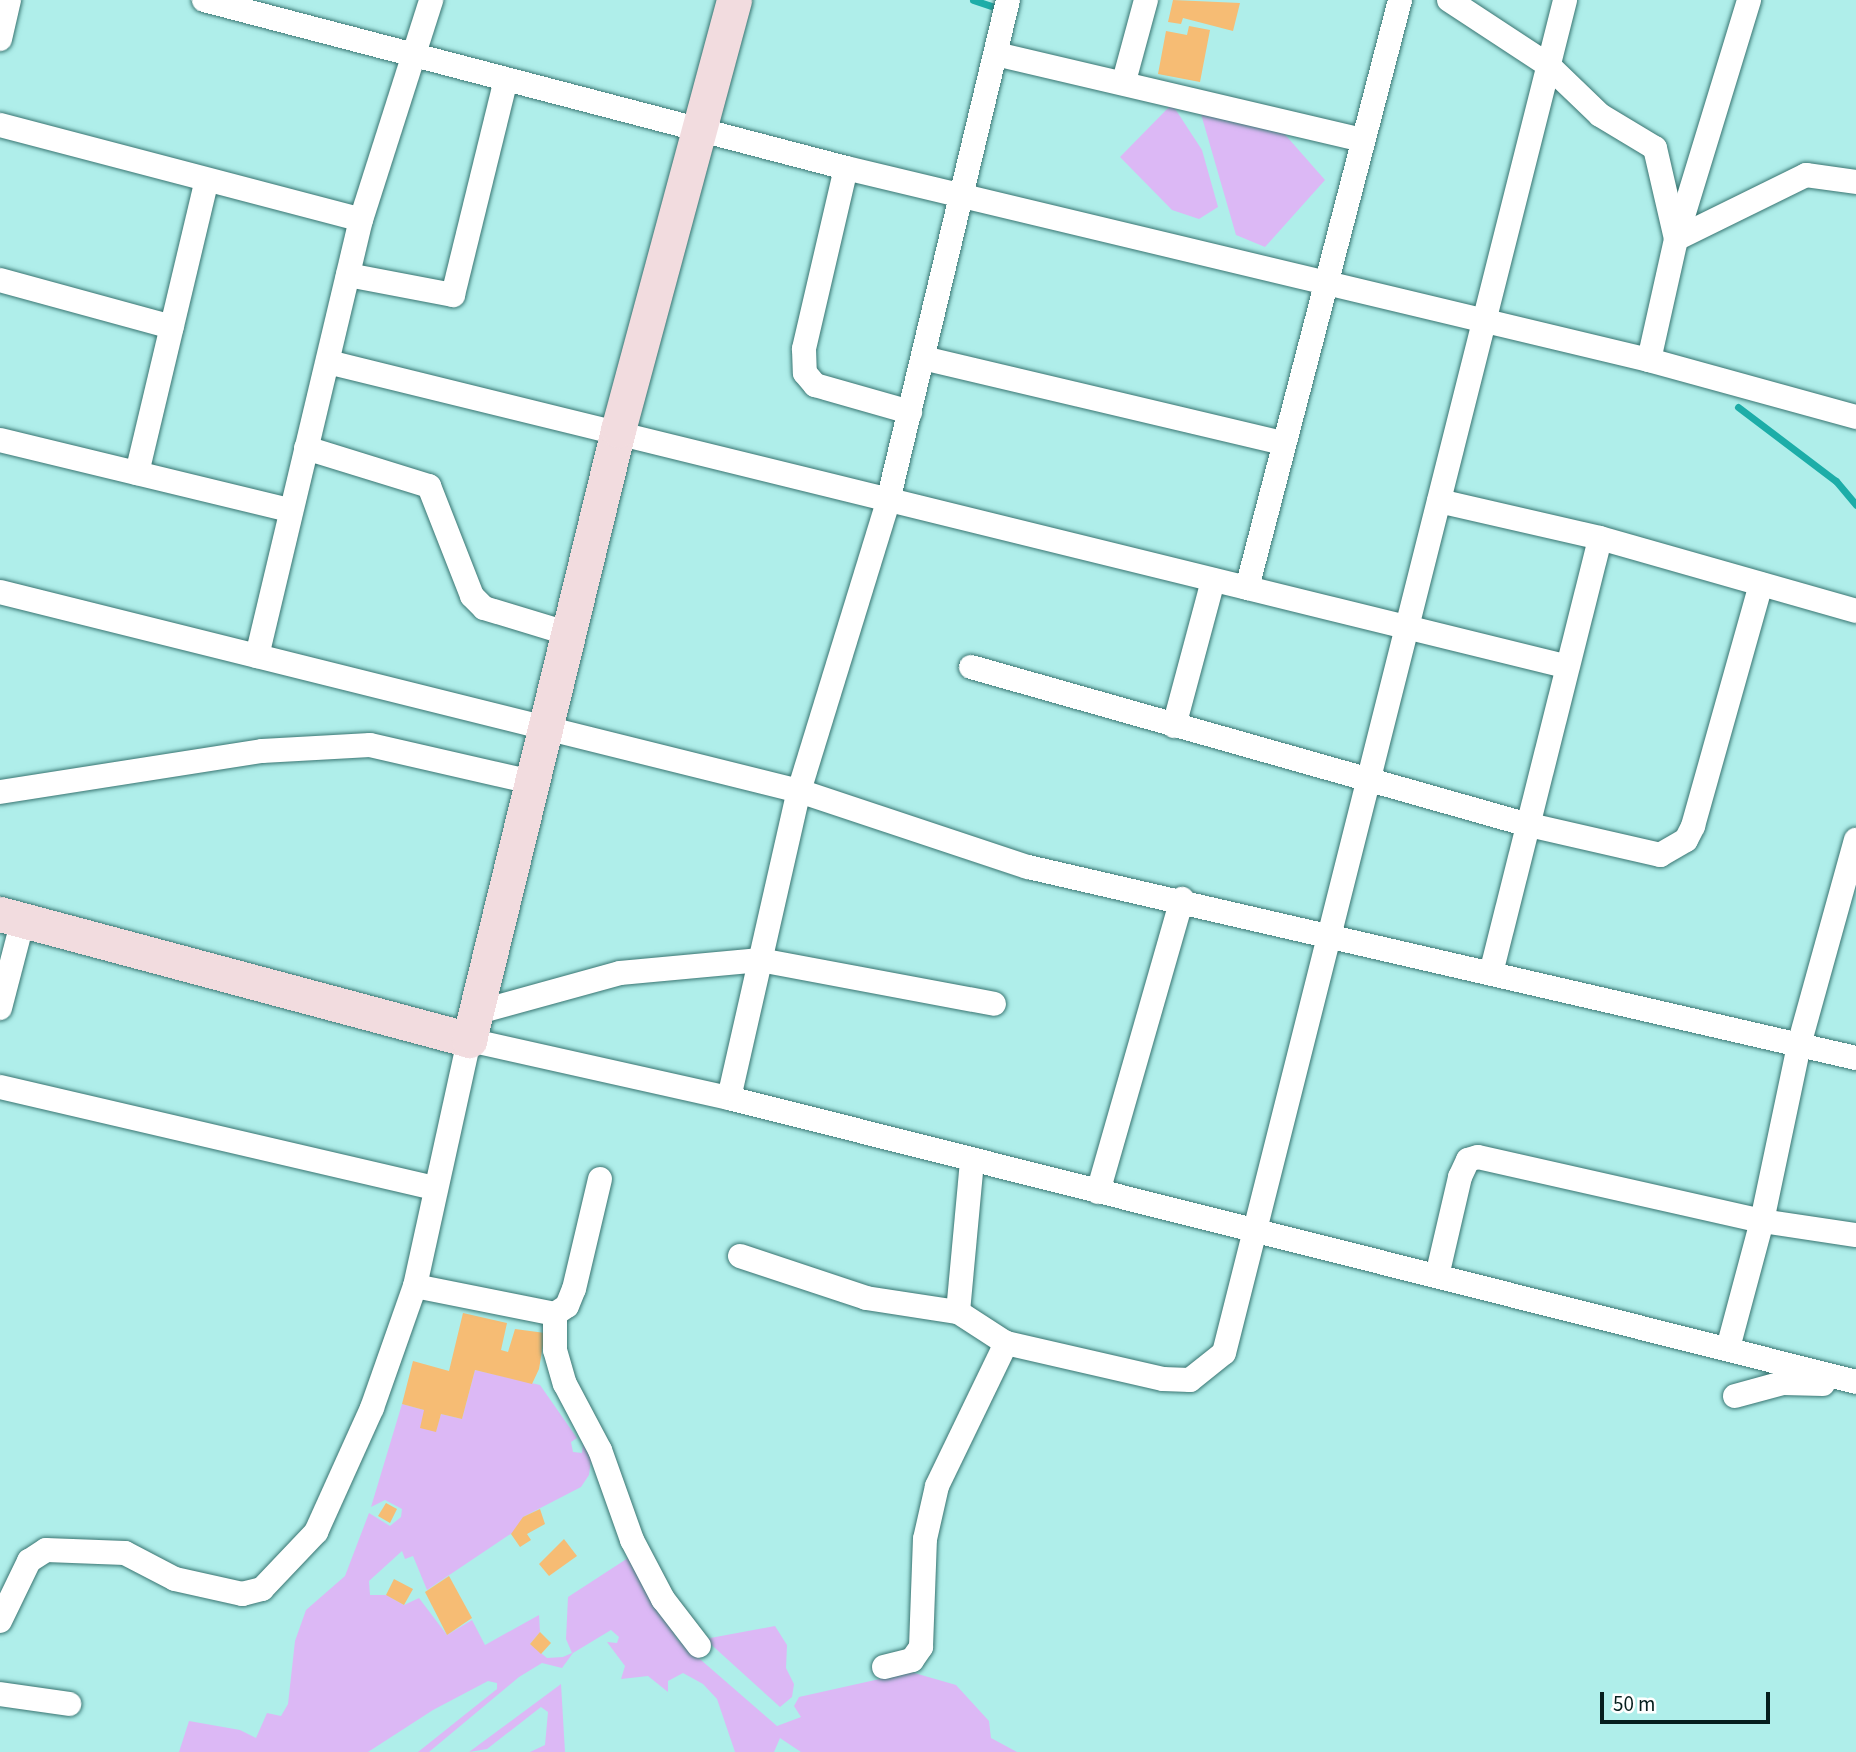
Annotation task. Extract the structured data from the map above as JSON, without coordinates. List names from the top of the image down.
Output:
{
  "scale_bar": "50 m"
}
